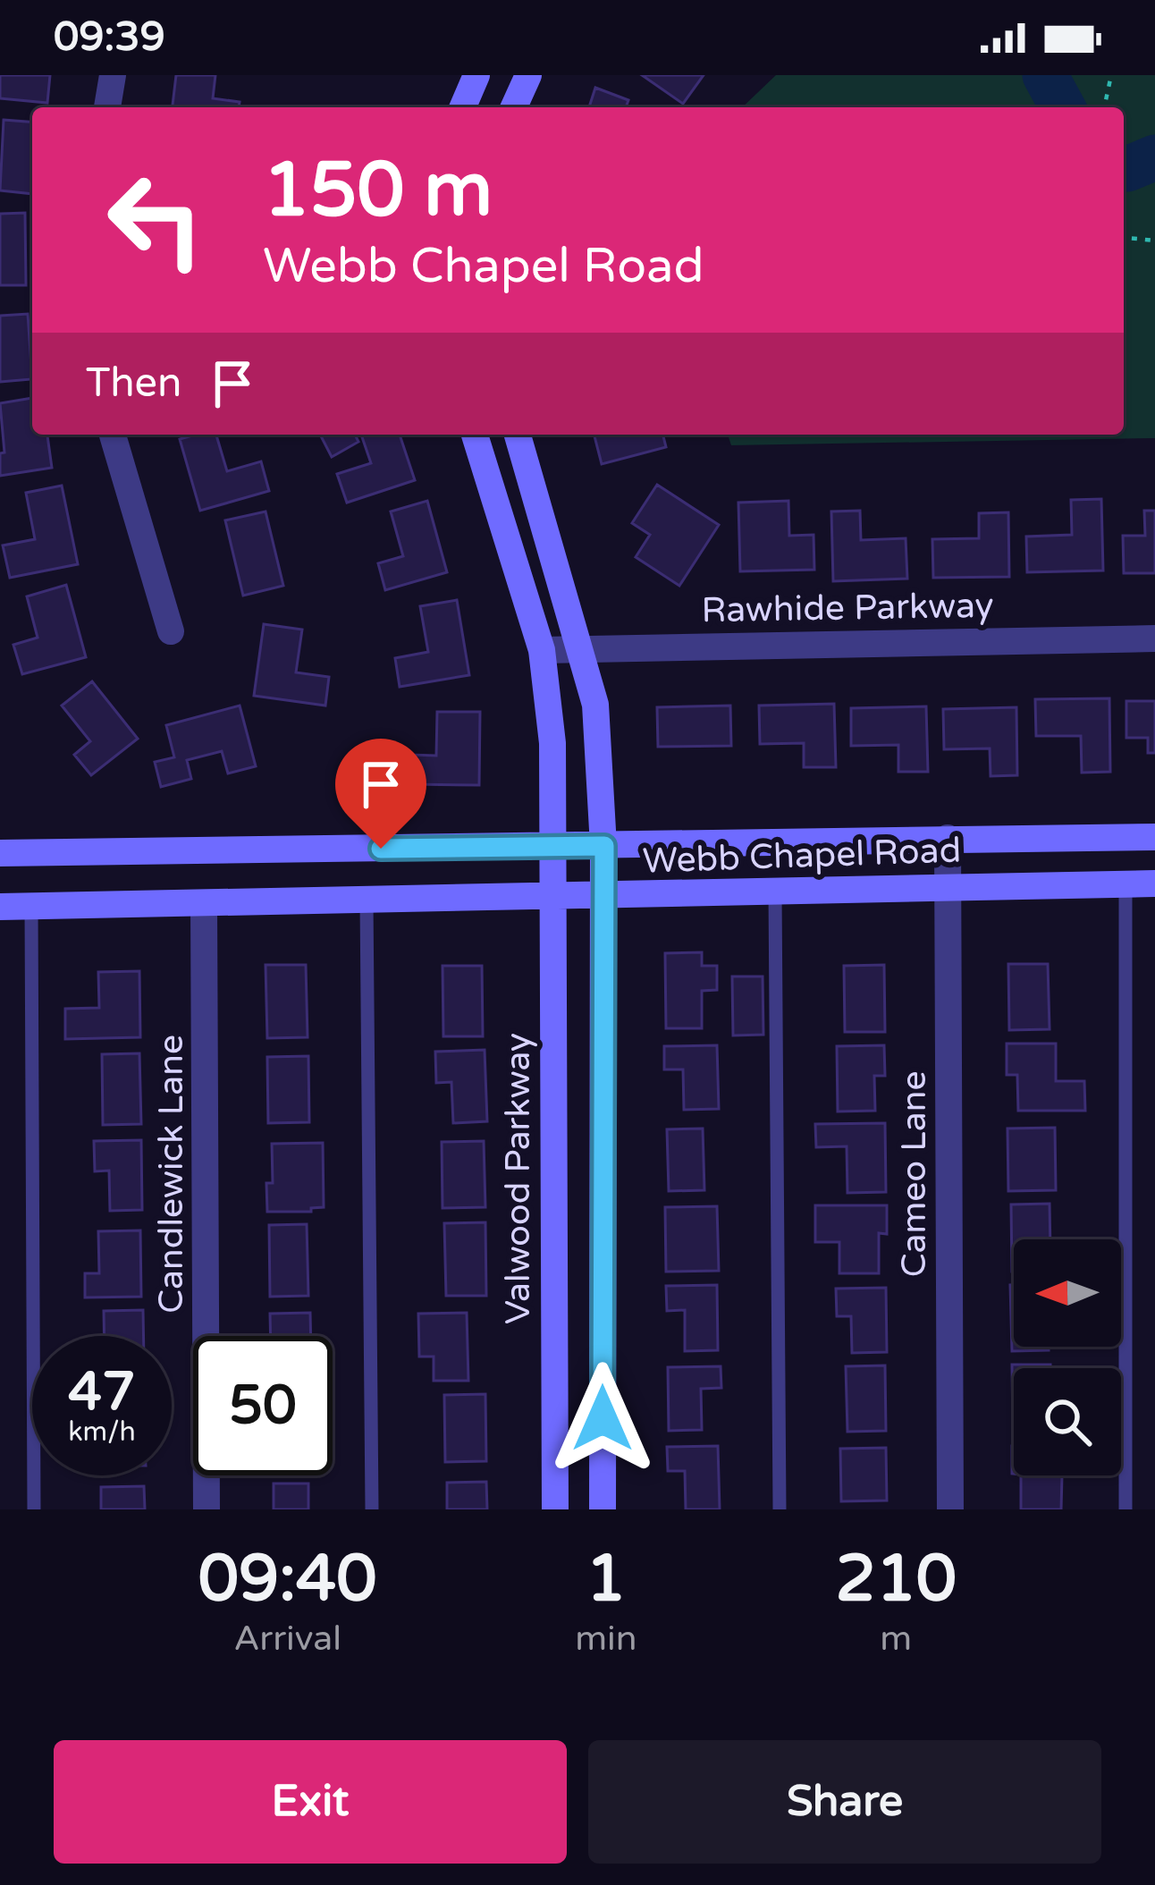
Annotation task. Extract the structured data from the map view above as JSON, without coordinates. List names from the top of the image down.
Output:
{
  "streets": {
    "main road": ["Webb Chapel Road", "Valwood Parkway"],
    "street": ["Rawhide Parkway", "Candlewick Lane", "Cameo Lane"]
  },
  "crossings": [
    ["Rawhide Parkway", "Valwood Parkway"],
    ["Webb Chapel Road", "Candlewick Lane"],
    ["Webb Chapel Road", "Cameo Lane"],
    ["Webb Chapel Road", "Valwood Parkway"]
  ],
  "north": "left",
  "page": {
    "status": "09:39",
    "turn": ["150 m", "Webb Chapel Road"],
    "then": "Then",
    "speed": "47 km/h",
    "limit": "50",
    "eta": [
      "09:40",
      "Arrival",
      "1",
      "min",
      "210",
      "m"
    ],
    "buttons": ["Exit", "Share"]
  }
}
